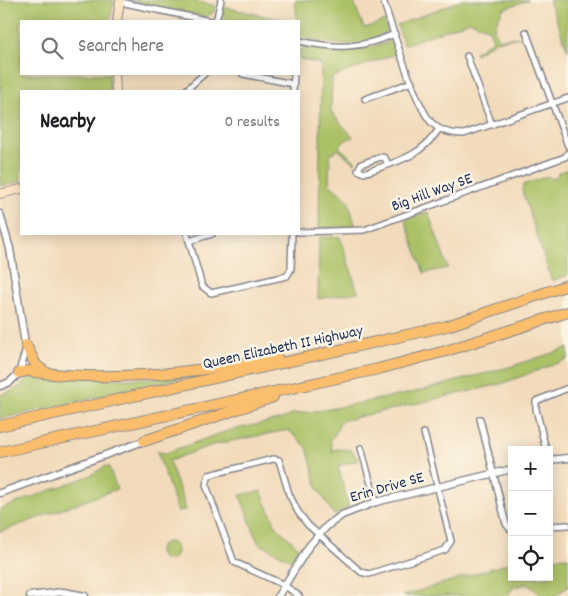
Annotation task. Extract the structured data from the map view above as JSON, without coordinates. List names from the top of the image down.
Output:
{
  "streets": {
    "highway": ["Queen Elizabeth II Highway"],
    "street": ["Big Hill Way SE", "Erin Drive SE"]
  },
  "page": {
    "search": "Search here",
    "heading": ["Nearby", "0 results"],
    "map_buttons": ["+", "−"]
  }
}
